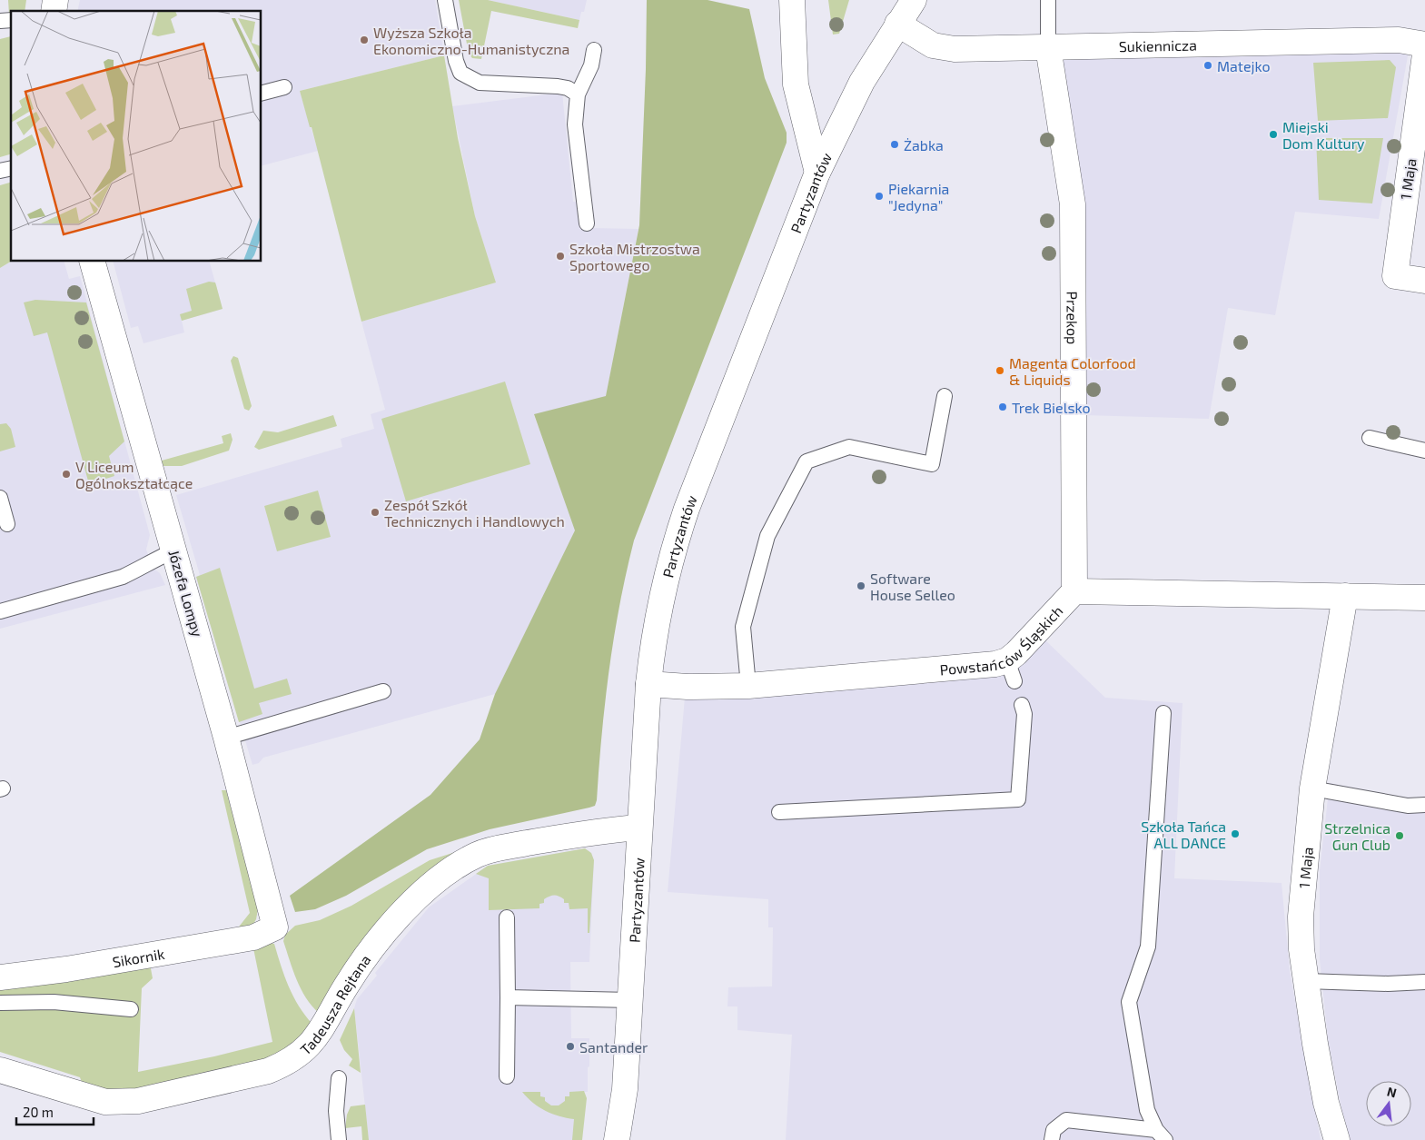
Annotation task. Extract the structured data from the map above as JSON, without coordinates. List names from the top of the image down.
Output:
{
  "streets": {
    "street": [
      "Sukiennicza",
      "1 Maja",
      "Partyzantów",
      "Przekop",
      "Józefa Lompy",
      "Powstańców Śląskich",
      "Sikornik",
      "Tadeusza Rejtana"
    ]
  },
  "crossings": [
    ["Sukiennicza", "Partyzantów"],
    ["Sukiennicza", "Przekop"],
    ["1 Maja", "Powstańców Śląskich"],
    ["Partyzantów", "Powstańców Śląskich"],
    ["Partyzantów", "Tadeusza Rejtana"],
    ["Przekop", "Powstańców Śląskich"],
    ["Józefa Lompy", "Sikornik"]
  ],
  "places": [
    "Wyższa Szkoła Ekonomiczno-Humanistyczna",
    "Matejko",
    "Miejski Dom Kultury",
    "Żabka",
    "Piekarnia \"Jedyna\"",
    "Szkoła Mistrzostwa Sportowego",
    "Magenta Colorfood & Liquids",
    "Trek Bielsko",
    "V Liceum Ogólnokształcące",
    "Zespół Szkół Technicznych i Handlowych",
    "Software House Selleo",
    "Szkoła Tańca ALL DANCE",
    "Strzelnica Gun Club",
    "Santander"
  ],
  "scale_bar": "20 m",
  "north": "top"
}
